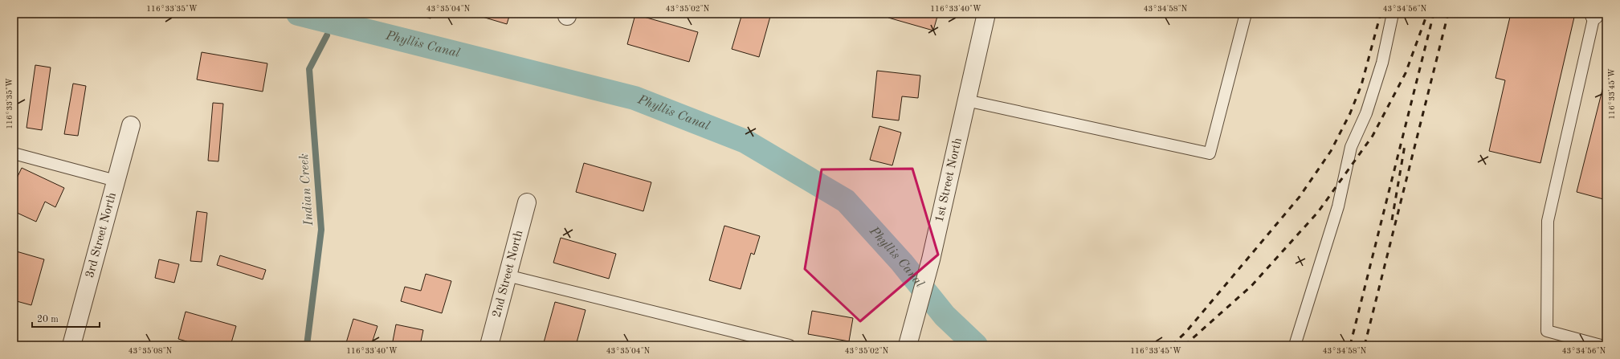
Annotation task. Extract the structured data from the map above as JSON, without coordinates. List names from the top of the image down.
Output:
{
  "streets": {
    "street": ["1st Street North", "3rd Street North", "2nd Street North"]
  },
  "water": ["Phyllis Canal", "Indian Creek"],
  "scale_bar": "20 m",
  "coordinates": [
    "116°33'35\"W",
    "43°35'04\"N",
    "43°35'02\"N",
    "116°33'40\"W",
    "43°34'58\"N",
    "43°34'56\"N",
    "116°33'45\"W",
    "43°35'08\"N"
  ]
}
